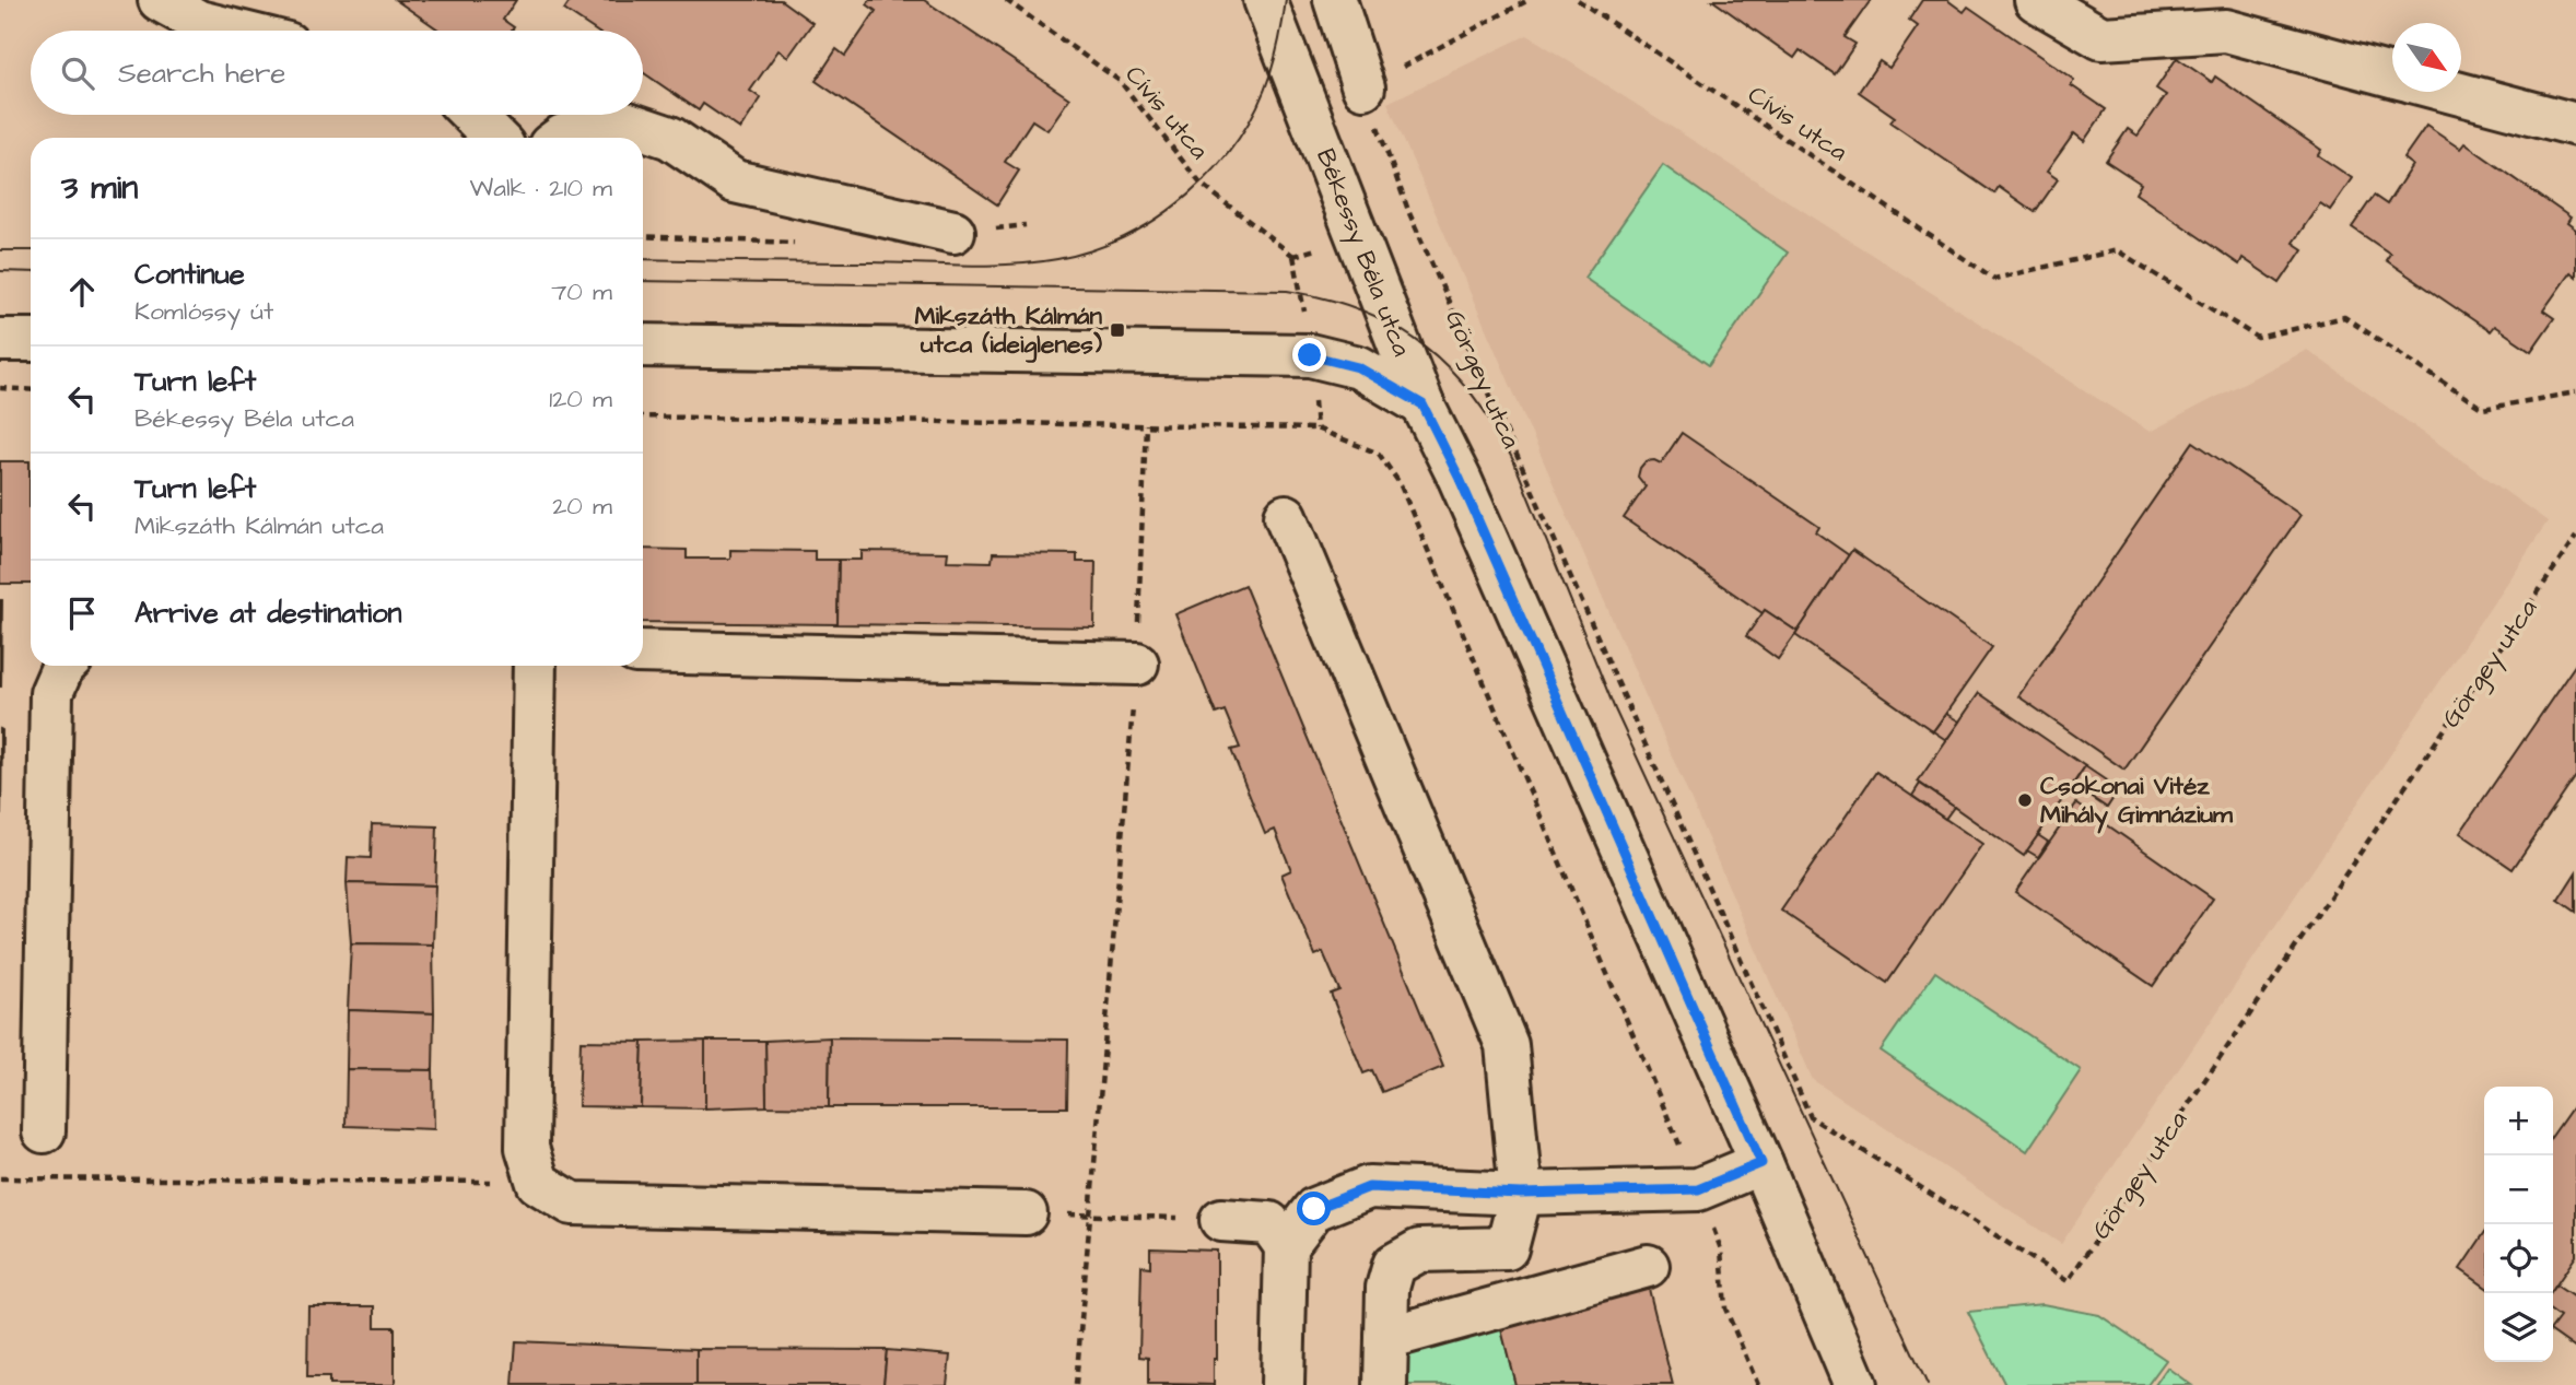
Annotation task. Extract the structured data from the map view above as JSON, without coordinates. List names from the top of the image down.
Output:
{
  "streets": {
    "street": ["Békessy Béla utca"],
    "path": ["Cívis utca", "Görgey utca"]
  },
  "places": {
    "transit": ["Mikszáth Kálmán utca (ideiglenes)"],
    "other": ["Csokonai Vitéz Mihály Gimnázium"]
  },
  "north": "bottom right",
  "page": {
    "search": "Search here",
    "heading": ["3 min", "Walk · 210 m"],
    "list": [
      ["Continue", "Komlóssy út", "70 m"],
      ["Turn left", "Békessy Béla utca", "120 m"],
      ["Turn left", "Mikszáth Kálmán utca", "20 m"],
      "Arrive at destination"
    ],
    "map_buttons": ["+", "−"]
  }
}
